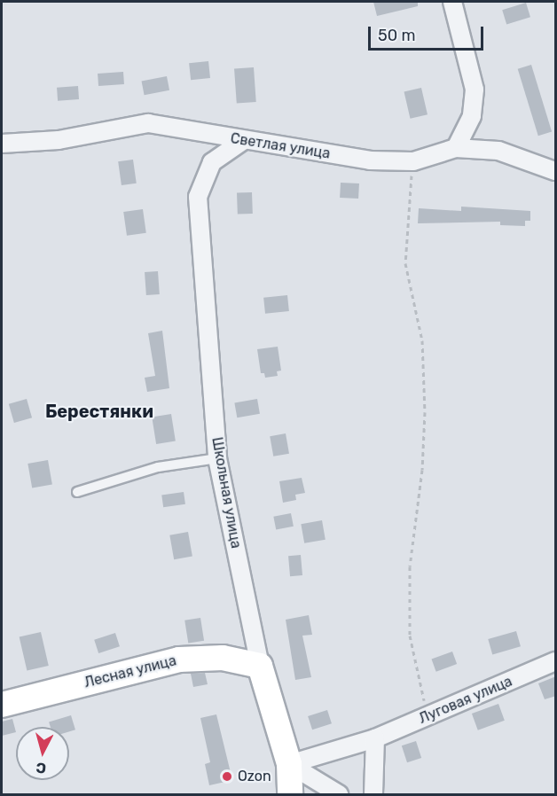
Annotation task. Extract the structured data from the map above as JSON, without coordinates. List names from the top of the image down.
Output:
{
  "streets": {
    "street": [
      "Светлая улица",
      "Школьная улица",
      "Лесная улица",
      "Луговая улица"
    ]
  },
  "crossings": [
    ["Светлая улица", "Школьная улица"],
    ["Школьная улица", "Лесная улица"],
    ["Школьная улица", "Луговая улица"]
  ],
  "districts": ["Берестянки"],
  "places": ["Ozon"],
  "scale_bar": "50 m",
  "north": "bottom"
}
